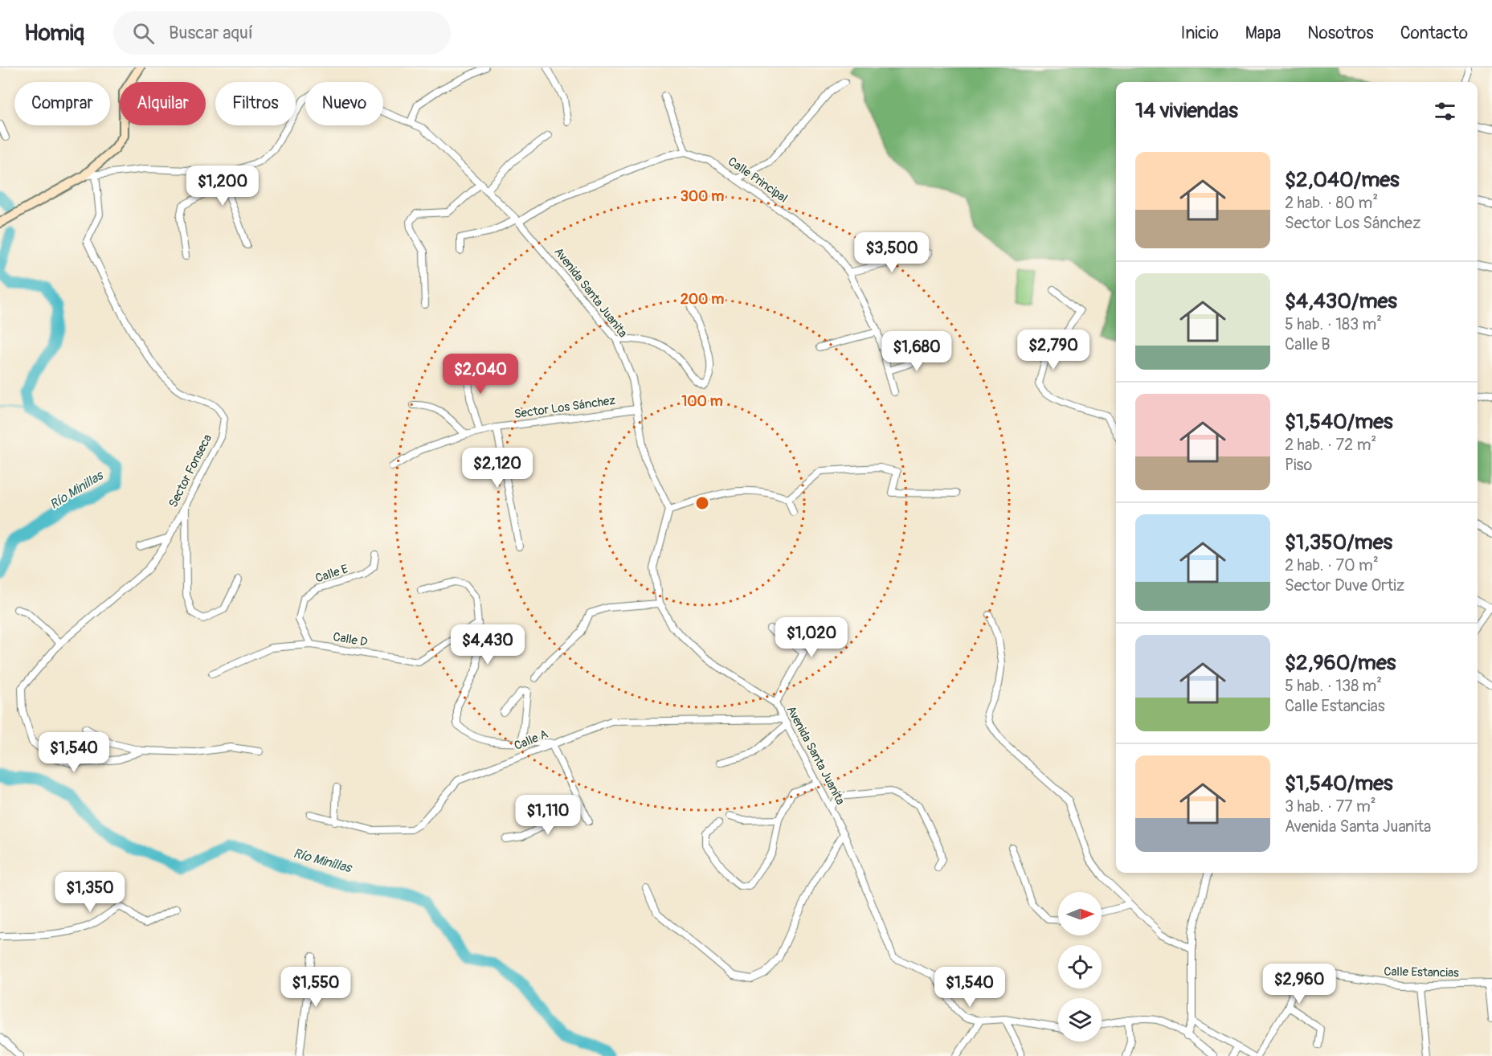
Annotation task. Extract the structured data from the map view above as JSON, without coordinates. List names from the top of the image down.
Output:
{
  "streets": {
    "street": [
      "Calle Principal",
      "Avenida Santa Juanita",
      "Sector Los Sánchez",
      "Sector Fonseca",
      "Calle E",
      "Calle D",
      "Calle A",
      "Calle Estancias"
    ]
  },
  "crossings": [
    ["Avenida Santa Juanita", "Sector Los Sánchez"],
    ["Avenida Santa Juanita", "Sector Fonseca"],
    ["Avenida Santa Juanita", "Calle A"],
    ["Calle E", "Calle D"]
  ],
  "water": ["Río Minillas"],
  "north": "right",
  "page": {
    "header": "Homiq",
    "search": "Buscar aquí",
    "nav": [
      "Inicio",
      "Mapa",
      "Nosotros",
      "Contacto"
    ],
    "chip": [
      "Comprar",
      "Alquilar",
      "Filtros",
      "Nuevo"
    ],
    "heading": "14 viviendas",
    "list": [
      {
        "name": "$2,040/mes",
        "note": "2 hab. · 80 m² · Sector Los Sánchez"
      },
      {
        "name": "$4,430/mes",
        "note": "5 hab. · 183 m² · Calle B"
      },
      {
        "name": "$1,540/mes",
        "note": "2 hab. · 72 m² · Piso"
      },
      {
        "name": "$1,350/mes",
        "note": "2 hab. · 70 m² · Sector Duve Ortiz"
      },
      {
        "name": "$2,960/mes",
        "note": "5 hab. · 138 m² · Calle Estancias"
      },
      {
        "name": "$1,540/mes",
        "note": "3 hab. · 77 m² · Avenida Santa Juanita"
      }
    ],
    "price": [
      "$1,200",
      "$3,500",
      "$2,790",
      "$1,680",
      "$2,040",
      "$2,120",
      "$1,020",
      "$4,430",
      "$1,540",
      "$1,110",
      "$1,350",
      "$2,960",
      "$1,550",
      "$1,540"
    ]
  },
  "rings": ["300 m", "200 m", "100 m"]
}
